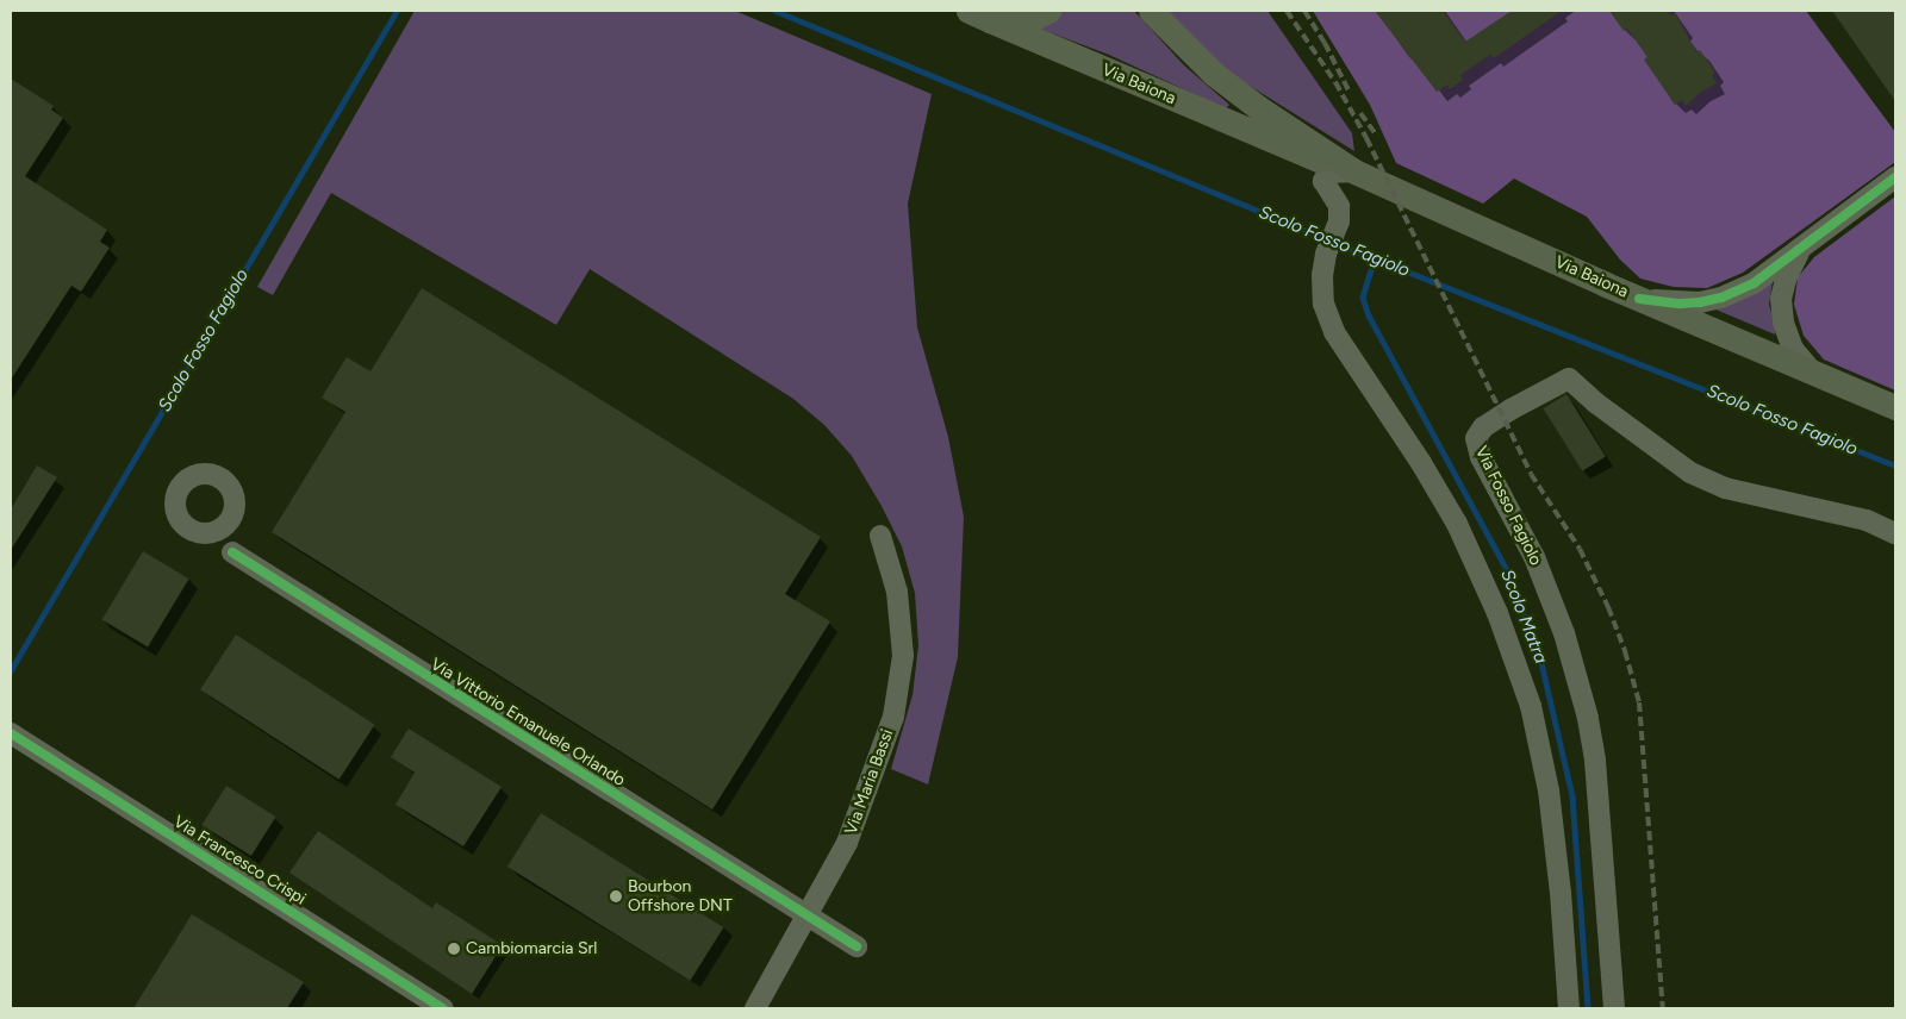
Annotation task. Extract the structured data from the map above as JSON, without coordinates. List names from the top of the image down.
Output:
{
  "streets": {
    "main road": ["Via Baiona"],
    "street": [
      "Via Fosso Fagiolo",
      "Via Vittorio Emanuele Orlando",
      "Via Maria Bassi",
      "Via Francesco Crispi"
    ]
  },
  "crossings": [
    ["Via Vittorio Emanuele Orlando", "Via Maria Bassi"]
  ],
  "water": ["Scolo Fosso Fagiolo", "Scolo Matra"],
  "places": ["Bourbon Offshore DNT", "Cambiomarcia Srl"]
}
